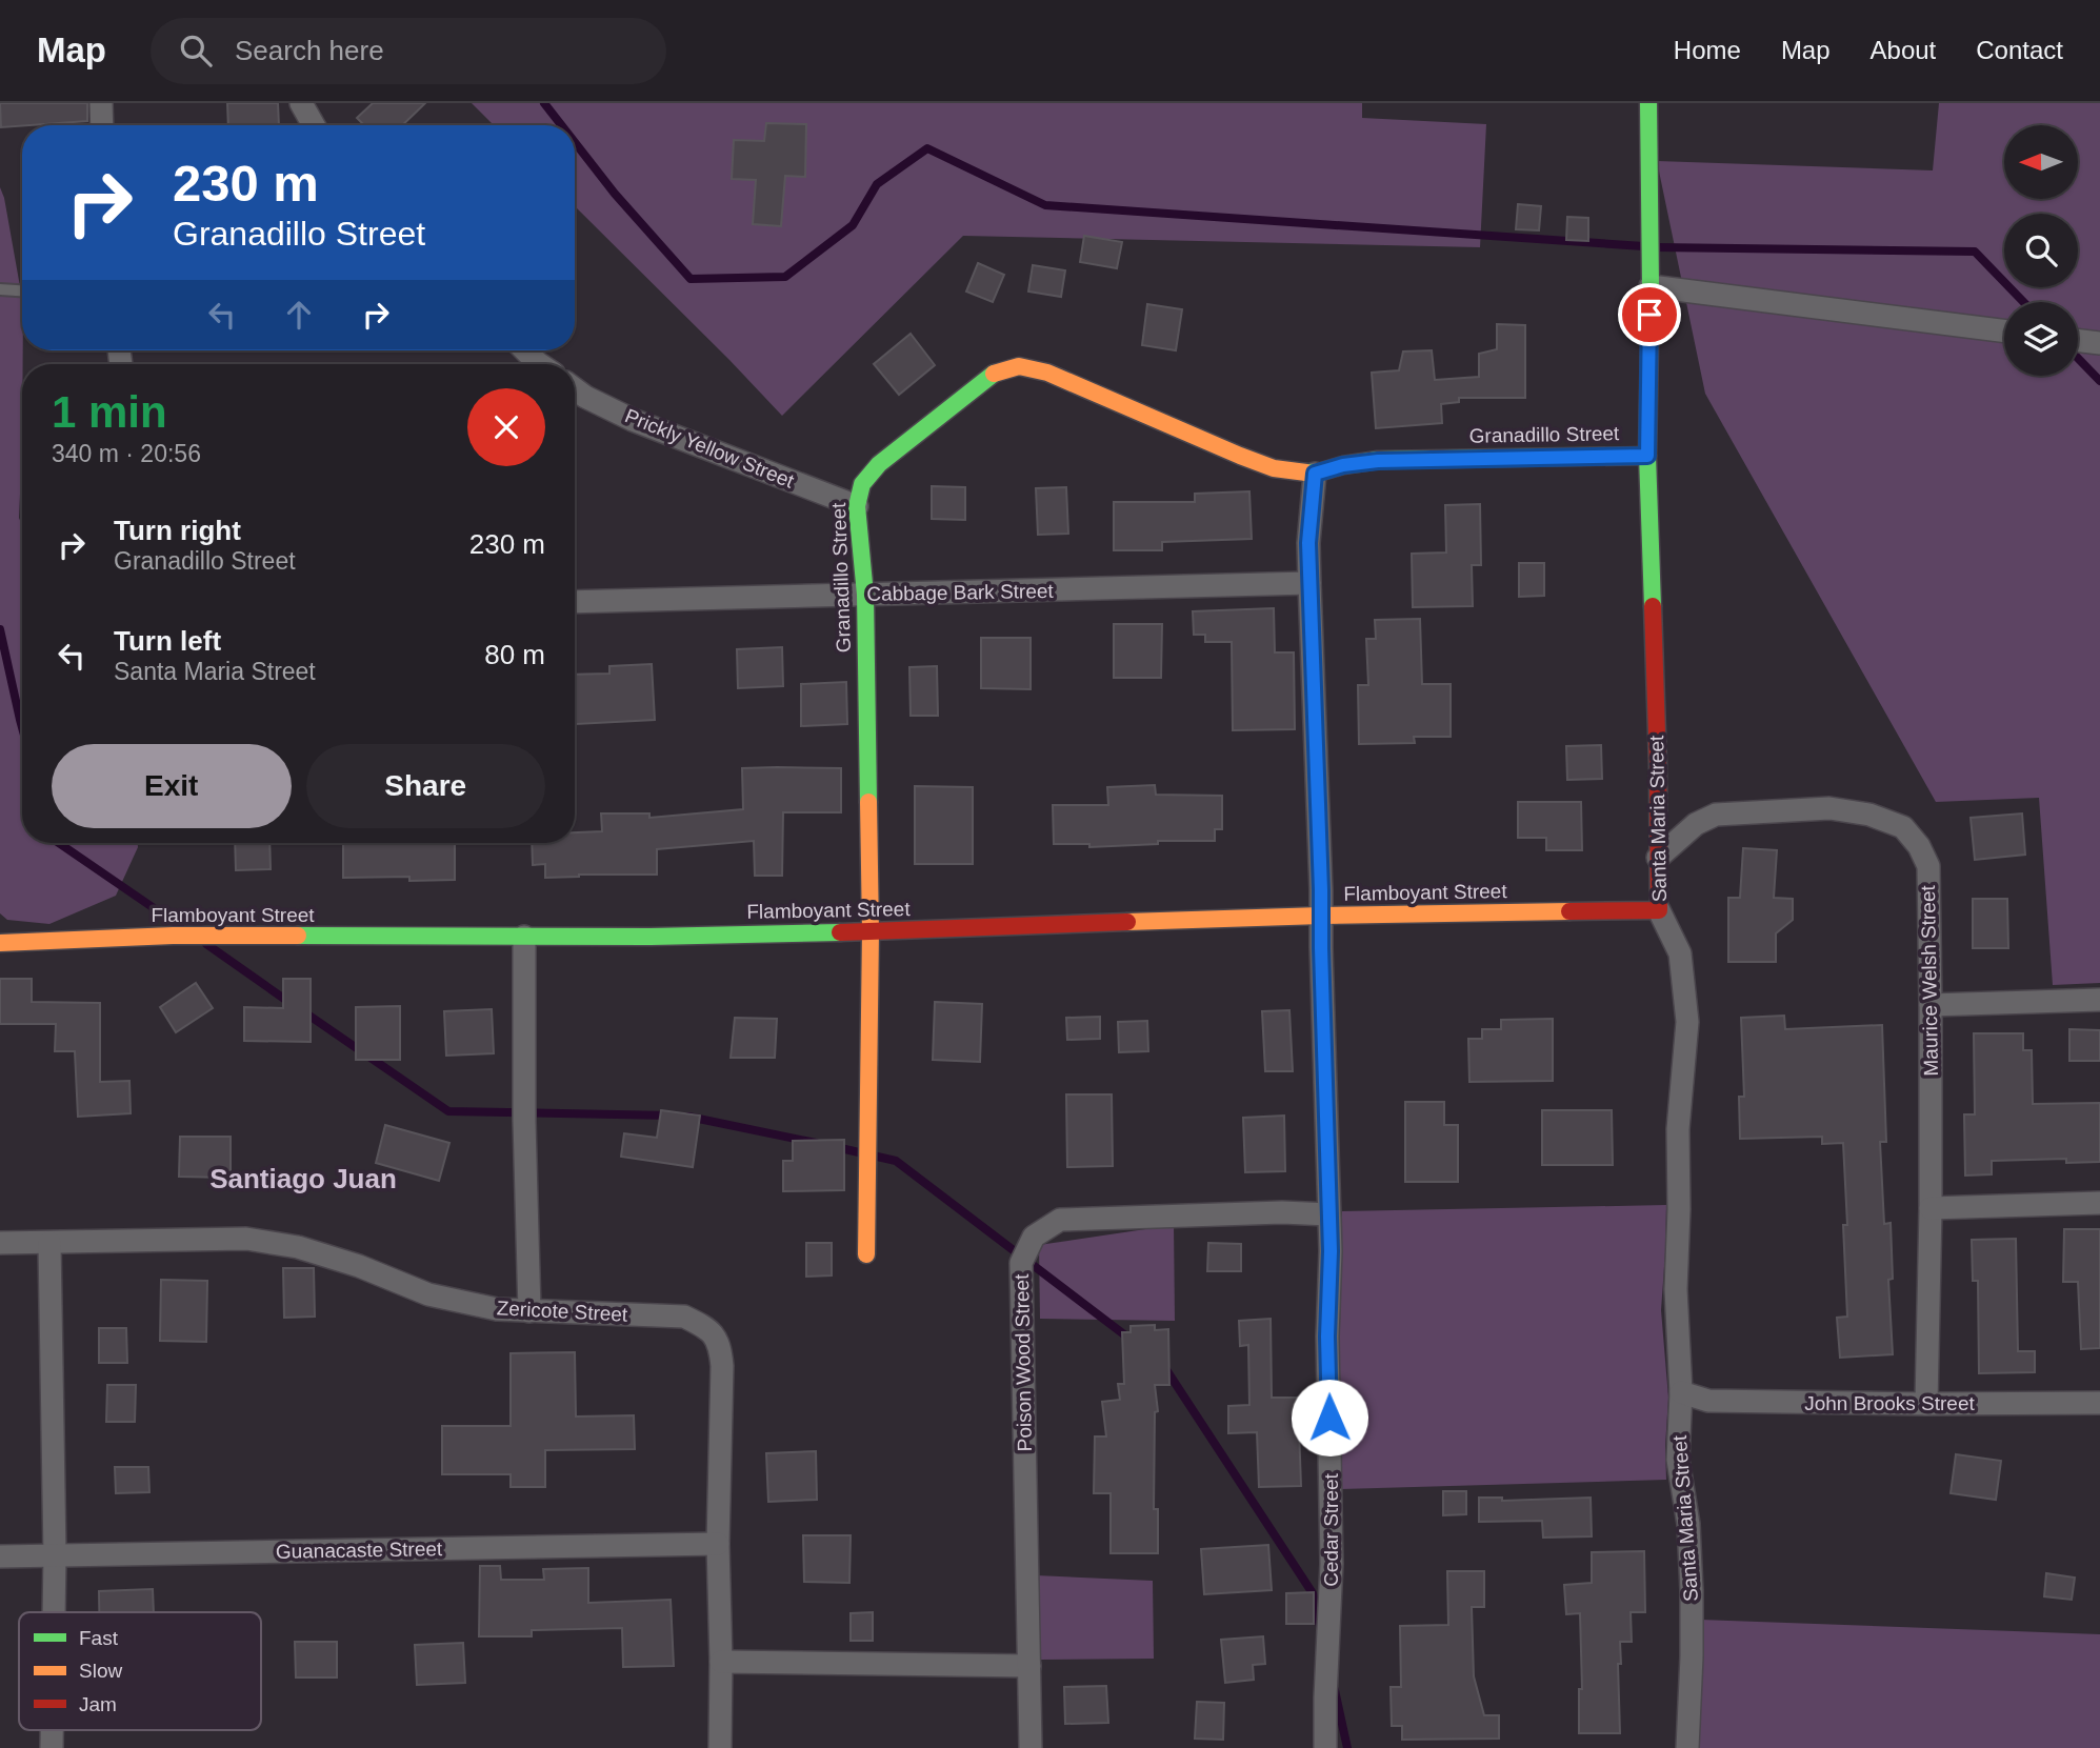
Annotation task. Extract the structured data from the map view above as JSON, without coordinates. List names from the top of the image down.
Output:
{
  "streets": {
    "street": [
      "Granadillo Street",
      "Prickly Yellow Street",
      "Cabbage Bark Street",
      "Santa Maria Street",
      "Flamboyant Street",
      "Maurice Welsh Street",
      "Zericote Street",
      "Poison Wood Street",
      "John Brooks Street",
      "Cedar Street",
      "Guanacaste Street"
    ]
  },
  "crossings": [
    ["Granadillo Street", "Prickly Yellow Street"],
    ["Granadillo Street", "Cabbage Bark Street"],
    ["Granadillo Street", "Santa Maria Street"],
    ["Granadillo Street", "Flamboyant Street"],
    ["Granadillo Street", "Cedar Street"],
    ["Cabbage Bark Street", "Cedar Street"],
    ["Santa Maria Street", "Flamboyant Street"],
    ["Santa Maria Street", "Maurice Welsh Street"],
    ["Santa Maria Street", "John Brooks Street"],
    ["Flamboyant Street", "Cedar Street"],
    ["Maurice Welsh Street", "John Brooks Street"],
    ["Zericote Street", "Guanacaste Street"],
    ["Poison Wood Street", "Cedar Street"]
  ],
  "districts": ["Santiago Juan"],
  "legend": ["Fast", "Slow", "Jam"],
  "north": "left",
  "page": {
    "header": "Map",
    "search": "Search here",
    "nav": [
      "Home",
      "Map",
      "About",
      "Contact"
    ],
    "turn": ["230 m", "Granadillo Street"],
    "heading": ["1 min", "340 m · 20:56"],
    "list": [
      {
        "name": "Turn right",
        "note": "Granadillo Street",
        "value": "230 m"
      },
      {
        "name": "Turn left",
        "note": "Santa Maria Street",
        "value": "80 m"
      }
    ],
    "buttons": ["Exit", "Share"]
  }
}
